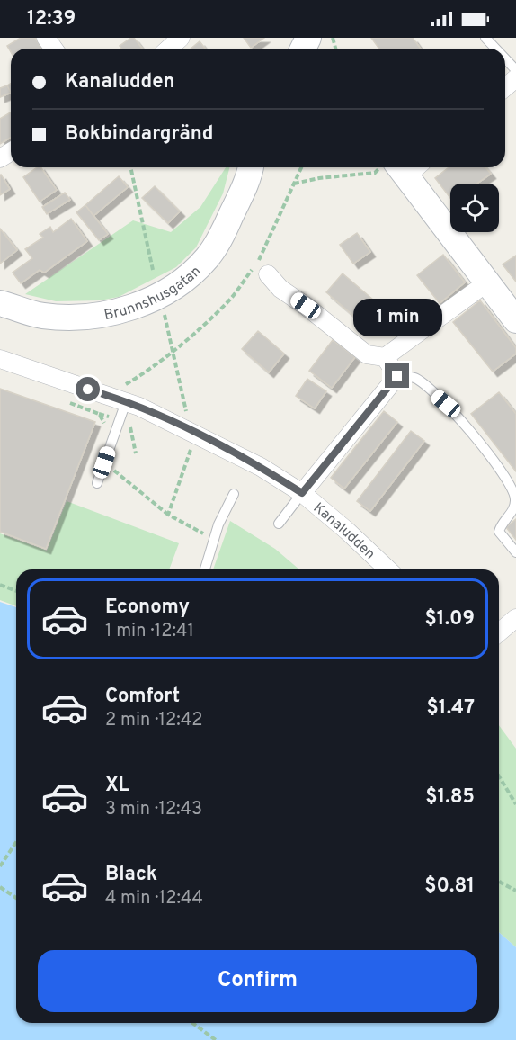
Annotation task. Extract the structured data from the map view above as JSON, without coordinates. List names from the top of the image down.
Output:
{
  "streets": {
    "main road": ["Brunnshusgatan"],
    "street": ["Kanaludden"]
  },
  "page": {
    "status": "12:39",
    "banner": ["Kanaludden", "Bokbindargränd"],
    "bubble": "1 min",
    "list": [
      {
        "name": "Economy",
        "note": "1 min · 12:41",
        "value": "$1.09"
      },
      {
        "name": "Comfort",
        "note": "2 min · 12:42",
        "value": "$1.47"
      },
      {
        "name": "XL",
        "note": "3 min · 12:43",
        "value": "$1.85"
      },
      {
        "name": "Black",
        "note": "4 min · 12:44",
        "value": "$0.81"
      }
    ],
    "buttons": "Confirm"
  }
}
